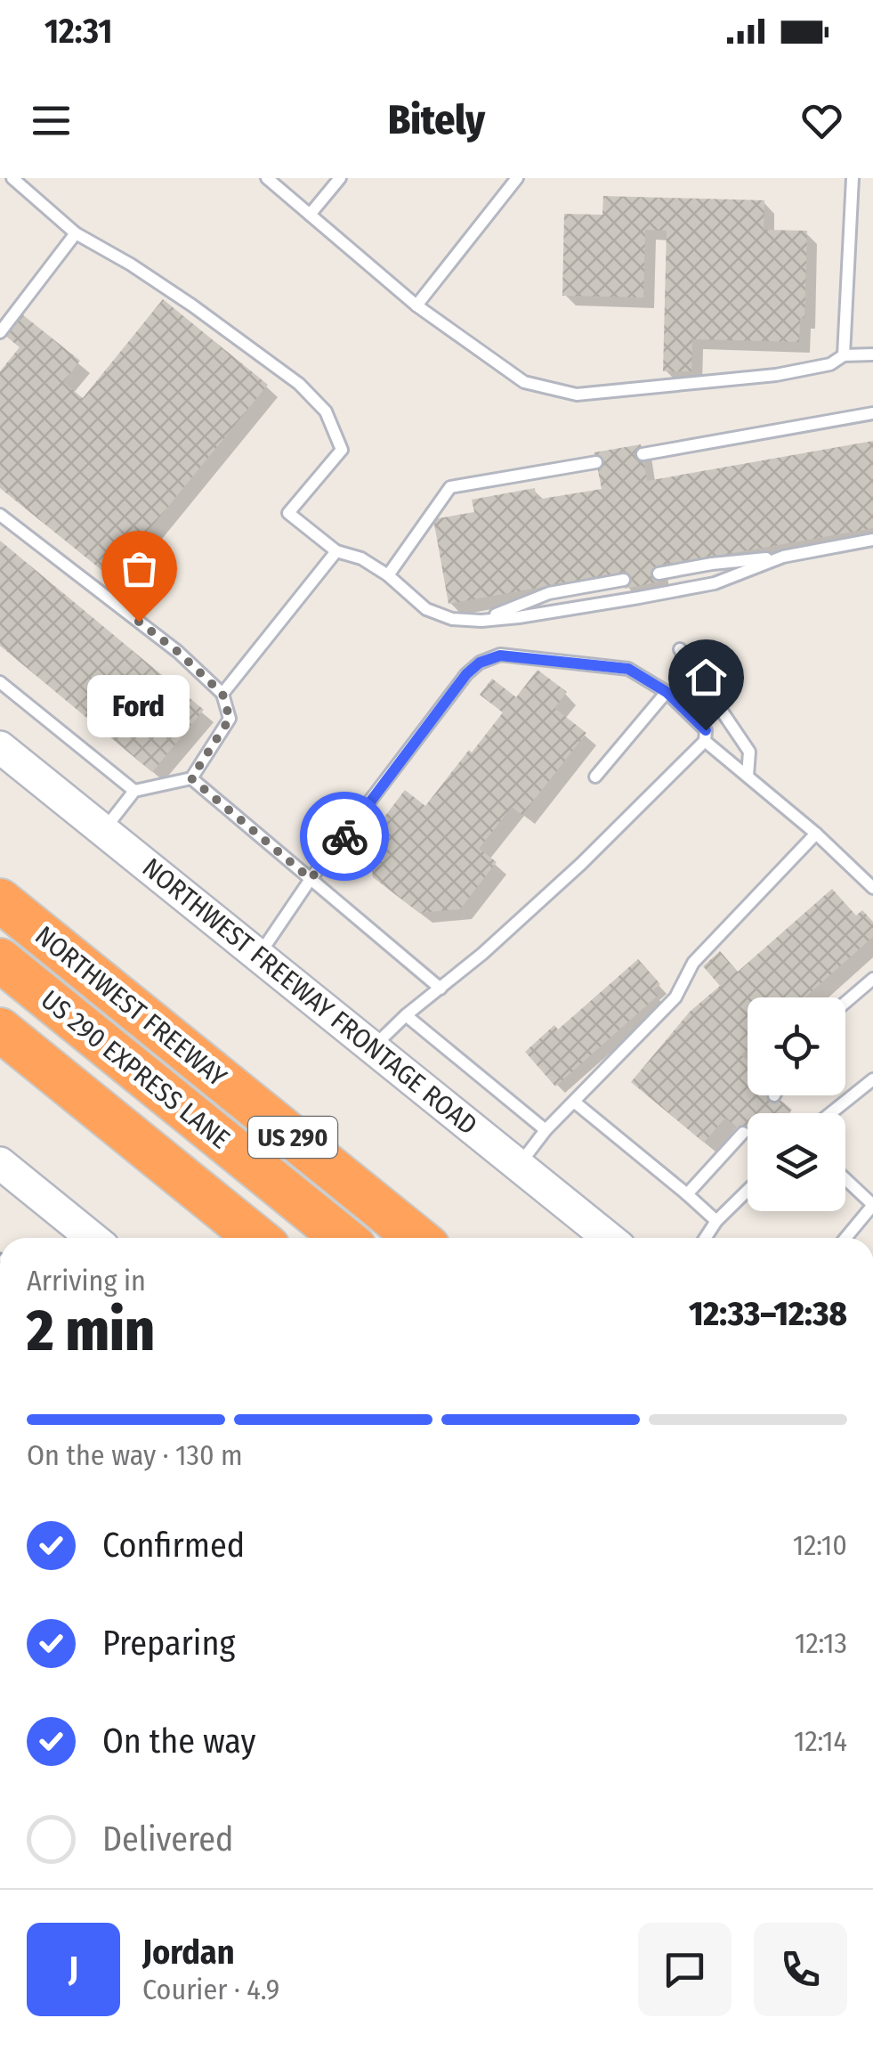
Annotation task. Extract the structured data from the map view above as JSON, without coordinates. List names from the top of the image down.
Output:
{
  "streets": {
    "highway": ["NORTHWEST FREEWAY", "US 290 EXPRESS LANE", "US 290"],
    "main road": ["NORTHWEST FREEWAY FRONTAGE ROAD"]
  },
  "places": ["Ford"],
  "page": {
    "status": "12:31",
    "header": "Bitely",
    "bubble": "Ford",
    "heading": ["2 min", "Arriving in", "12:33–12:38"],
    "panel": ["Jordan", "Courier · 4.9"],
    "bar": "On the way · 130 m",
    "list": [
      ["Confirmed", "12:10"],
      ["Preparing", "12:13"],
      ["On the way", "12:14"],
      "Delivered"
    ],
    "round": "J"
  }
}
